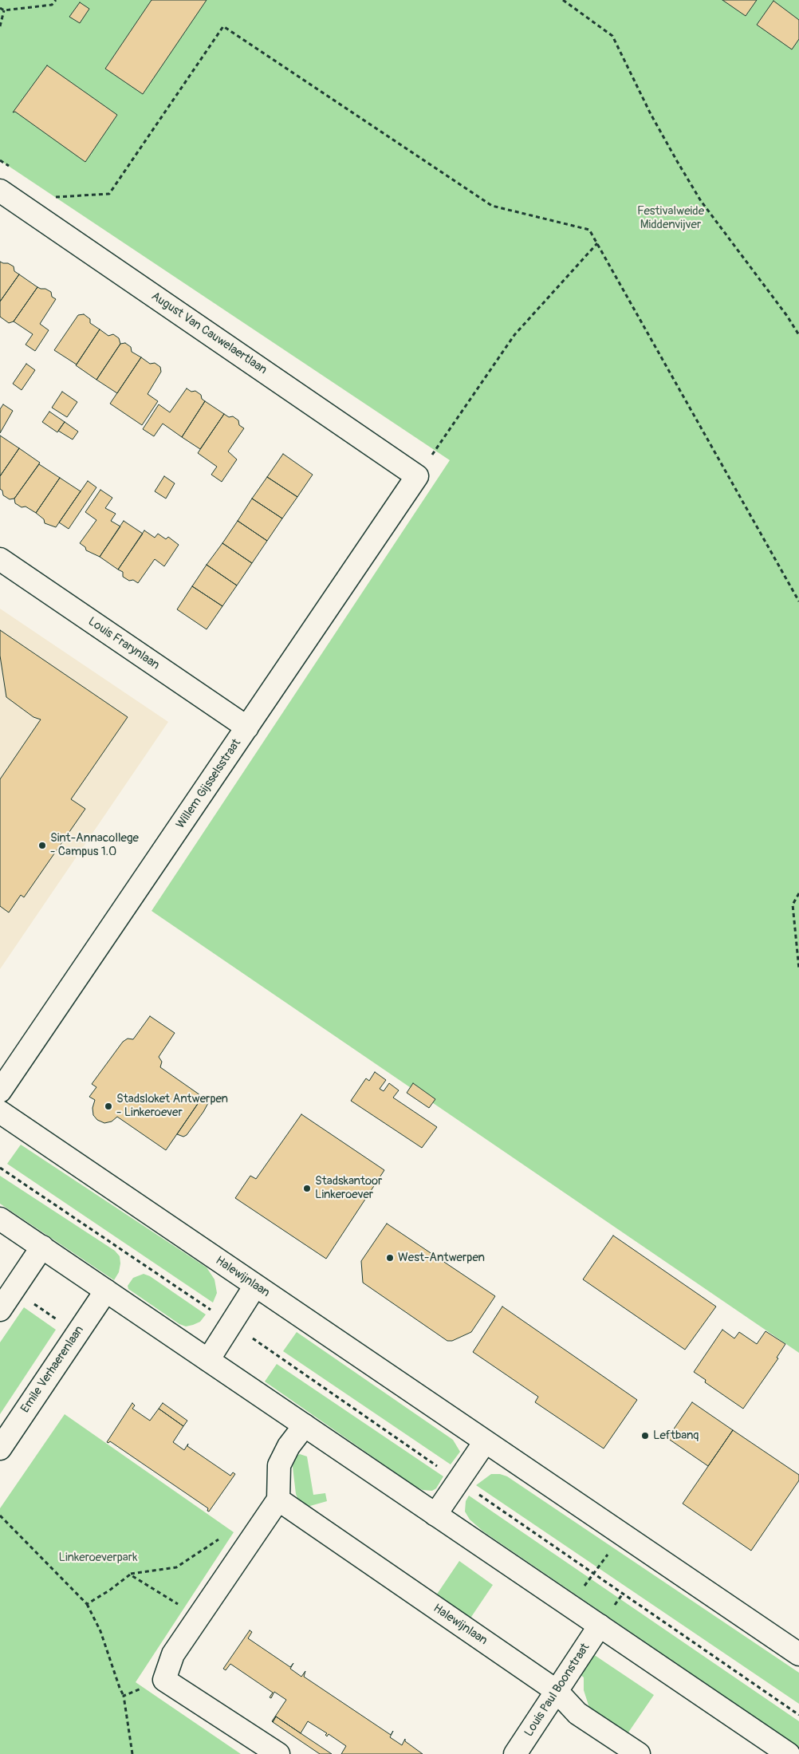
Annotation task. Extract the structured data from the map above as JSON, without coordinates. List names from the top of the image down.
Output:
{
  "streets": {
    "street": [
      "August Van Cauwelaertlaan",
      "Louis Frarynlaan",
      "Willem Gijsselsstraat",
      "Halewijnlaan",
      "Emile Verhaerenlaan",
      "Louis Paul Boonstraat"
    ]
  },
  "crossings": [
    ["August Van Cauwelaertlaan", "Willem Gijsselsstraat"],
    ["Louis Frarynlaan", "Willem Gijsselsstraat"],
    ["Halewijnlaan", "Louis Paul Boonstraat"]
  ],
  "parks": ["Festivalweide Middenvijver", "Linkeroeverpark"],
  "places": [
    "Sint-Annacollege - Campus 1.0",
    "Stadsloket Antwerpen - Linkeroever",
    "Stadskantoor Linkeroever",
    "West-Antwerpen",
    "Leftbanq"
  ]
}
